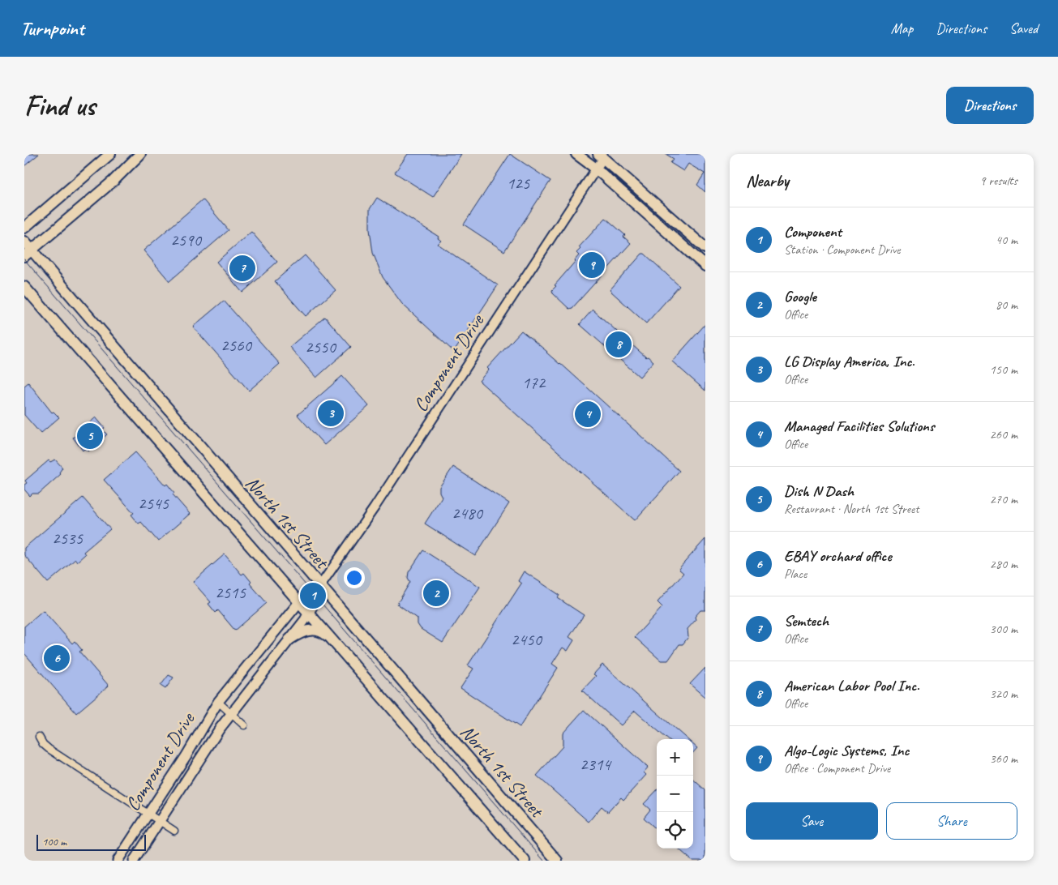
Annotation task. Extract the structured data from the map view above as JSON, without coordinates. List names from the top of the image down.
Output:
{
  "streets": {
    "main road": ["Component Drive", "North 1st Street"]
  },
  "crossings": [
    ["Component Drive", "North 1st Street"]
  ],
  "house_numbers": [
    "125",
    "2590",
    "2560",
    "2550",
    "172",
    "2545",
    "2480",
    "2535",
    "2515",
    "2450",
    "2314"
  ],
  "scale_bar": "100 m",
  "page": {
    "header": "Turnpoint",
    "nav": ["Map", "Directions", "Saved"],
    "buttons": [
      "Directions",
      ["Save", "Share"]
    ],
    "title": "Find us",
    "heading": ["Nearby", "9 results"],
    "list": [
      {
        "mark": "1",
        "name": "Component",
        "note": "Station · Component Drive",
        "value": "40 m"
      },
      {
        "mark": "2",
        "name": "Google",
        "note": "Office",
        "value": "80 m"
      },
      {
        "mark": "3",
        "name": "LG Display America, Inc.",
        "note": "Office",
        "value": "150 m"
      },
      {
        "mark": "4",
        "name": "Managed Facilities Solutions",
        "note": "Office",
        "value": "260 m"
      },
      {
        "mark": "5",
        "name": "Dish N Dash",
        "note": "Restaurant · North 1st Street",
        "value": "270 m"
      },
      {
        "mark": "6",
        "name": "EBAY orchard office",
        "note": "Place",
        "value": "280 m"
      },
      {
        "mark": "7",
        "name": "Semtech",
        "note": "Office",
        "value": "300 m"
      },
      {
        "mark": "8",
        "name": "American Labor Pool Inc.",
        "note": "Office",
        "value": "320 m"
      },
      {
        "mark": "9",
        "name": "Algo-Logic Systems, Inc",
        "note": "Office · Component Drive",
        "value": "360 m"
      }
    ],
    "pins": [
      "9",
      "7",
      "8",
      "3",
      "4",
      "5",
      "2",
      "1",
      "6"
    ],
    "map_buttons": ["+", "−"],
    "scale": "100 m"
  }
}
